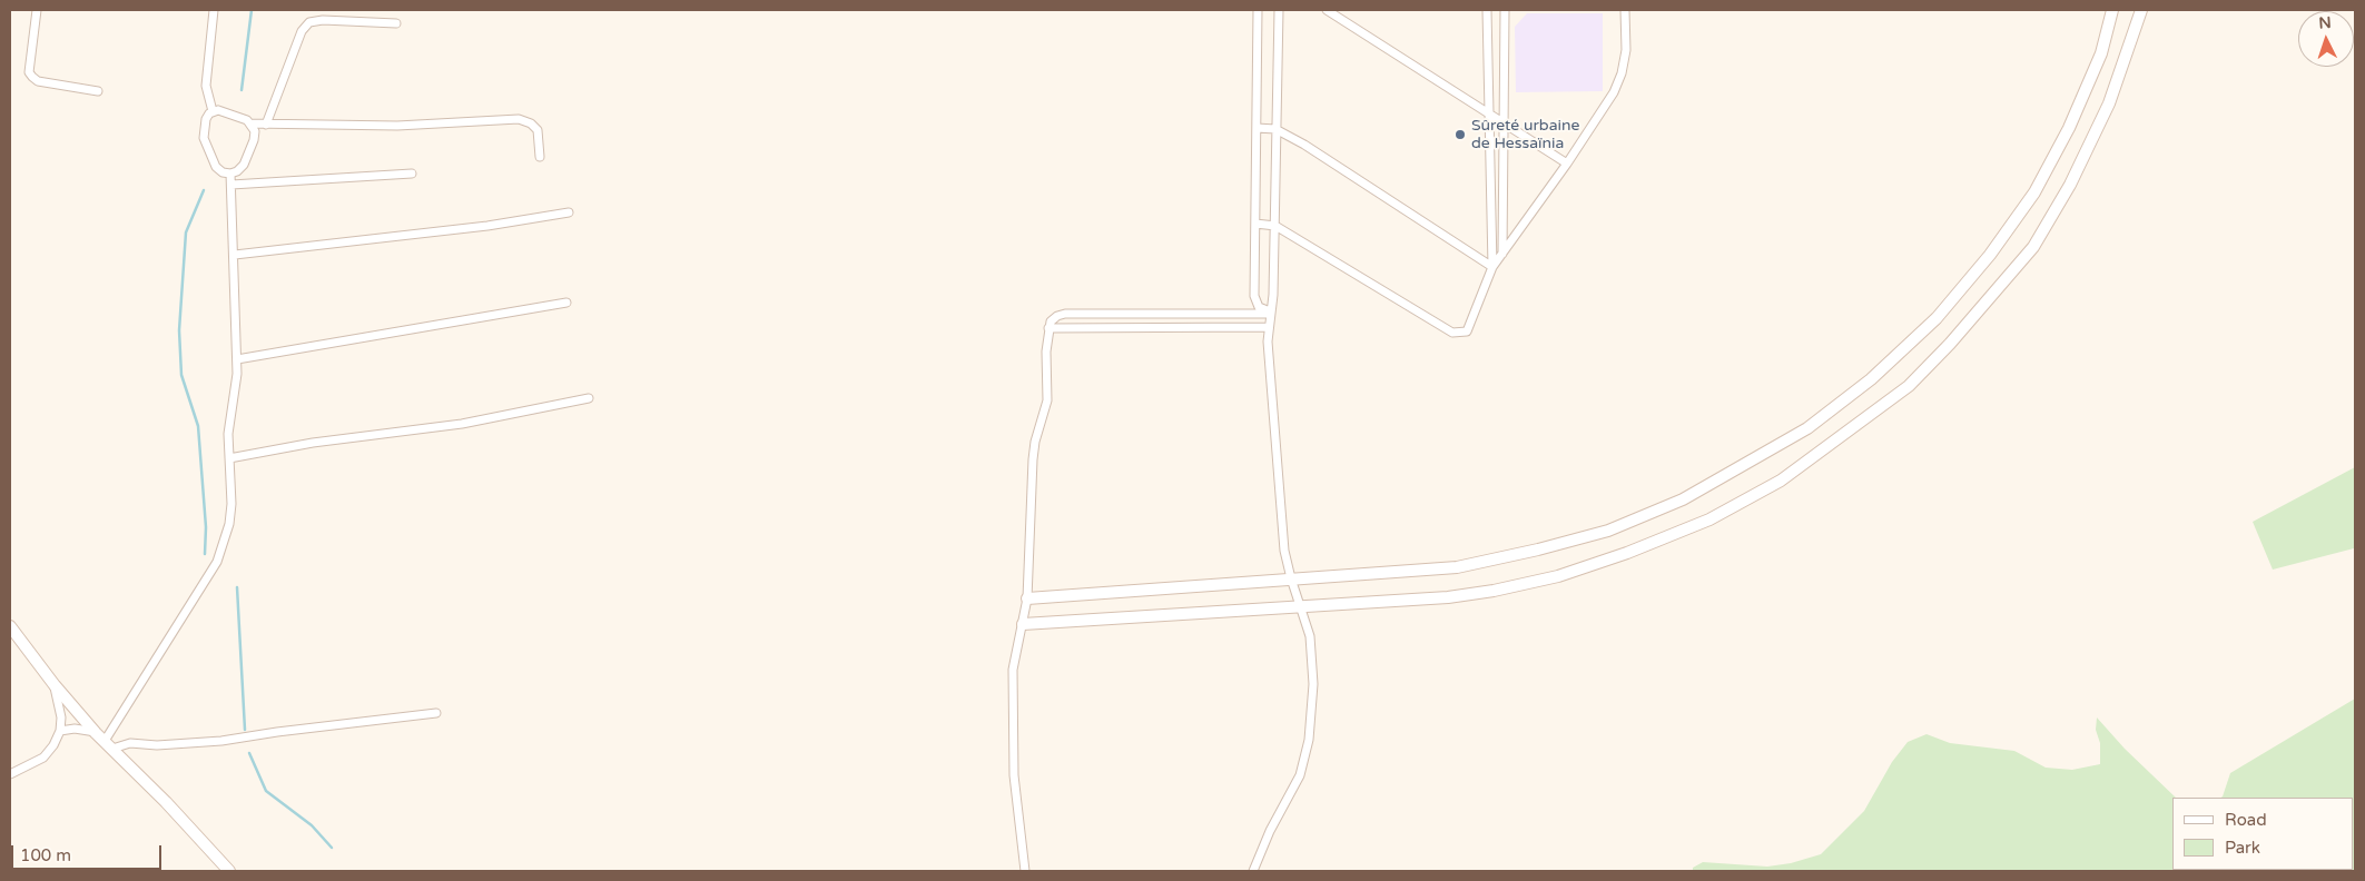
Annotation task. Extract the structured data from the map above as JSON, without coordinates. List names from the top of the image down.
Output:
{
  "places": ["Sûreté urbaine de Hessaïnia"],
  "legend": ["Road", "Park"],
  "scale_bar": "100 m",
  "north": "top"
}
